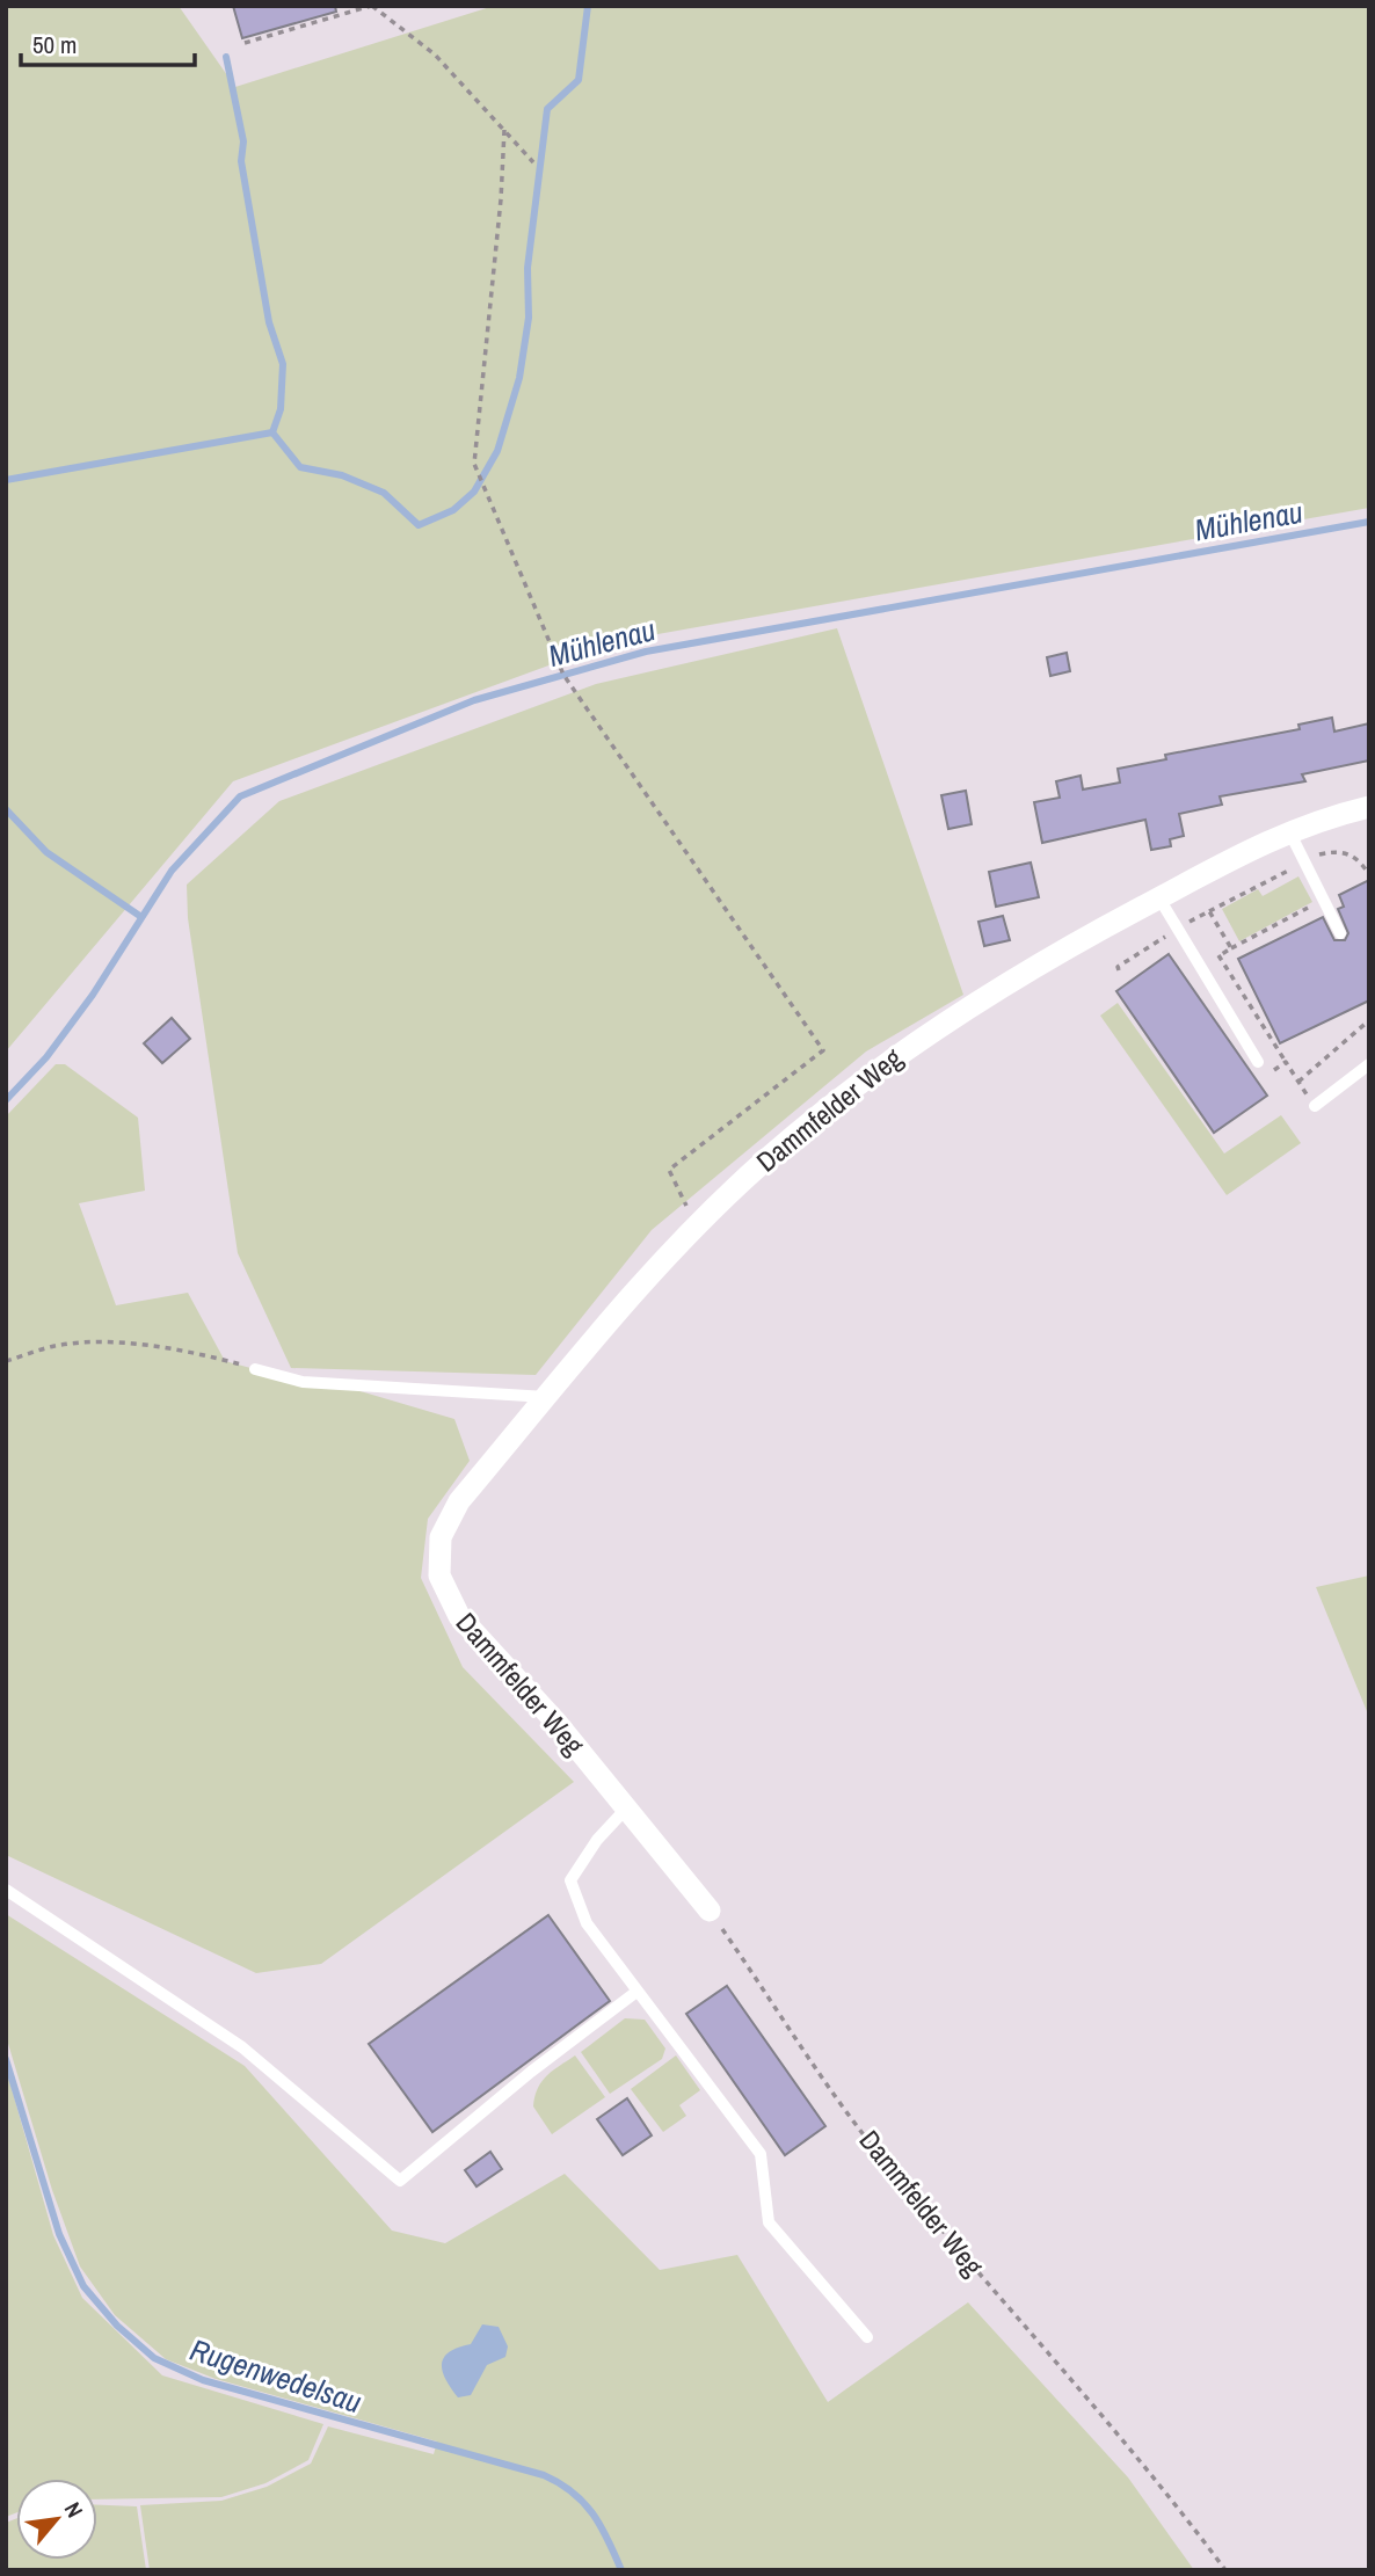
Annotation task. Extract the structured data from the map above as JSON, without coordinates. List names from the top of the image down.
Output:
{
  "streets": {
    "street": ["Dammfelder Weg"]
  },
  "water": ["Mühlenau", "Rugenwedelsau"],
  "scale_bar": "50 m",
  "north": "top right"
}
